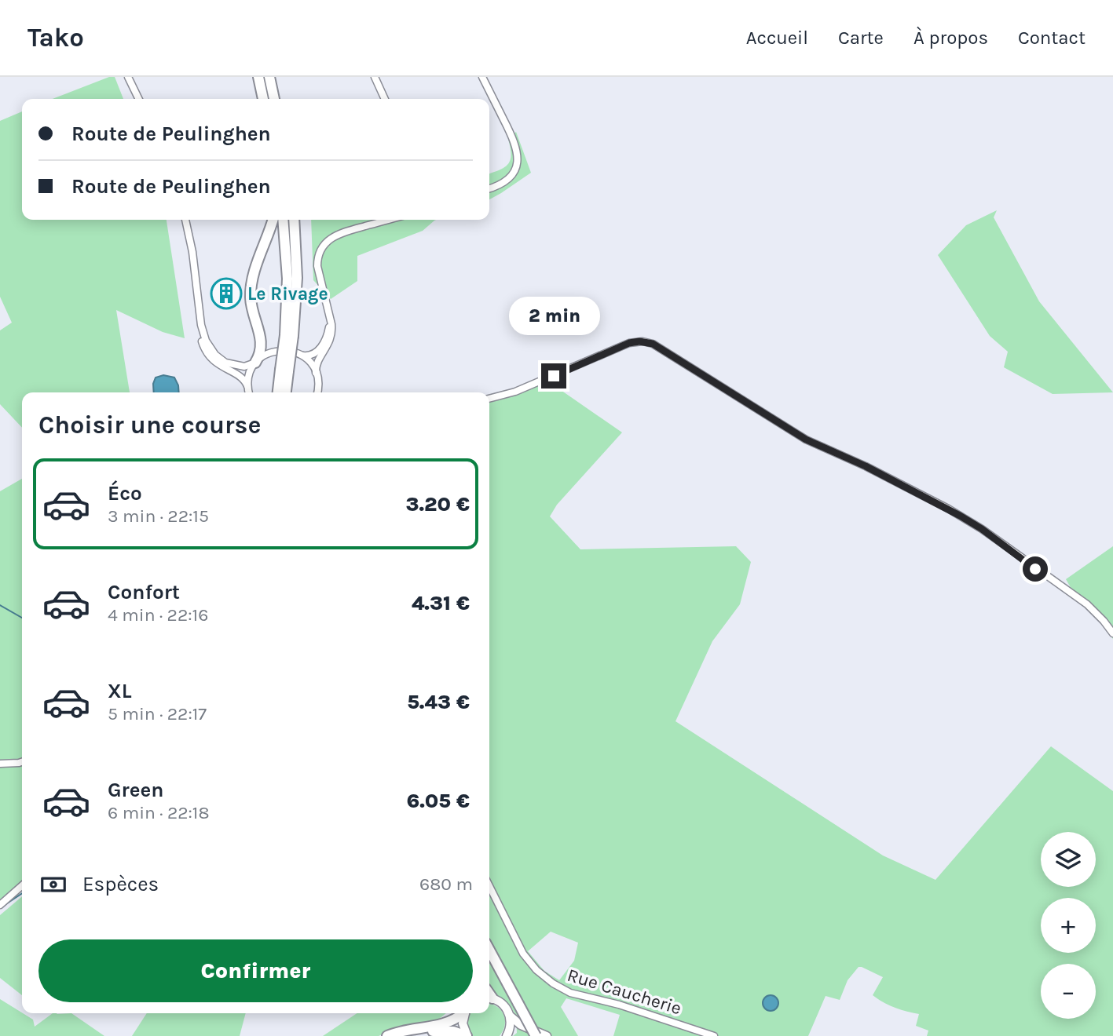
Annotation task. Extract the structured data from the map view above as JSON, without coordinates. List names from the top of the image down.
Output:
{
  "streets": {
    "street": ["Rue Caucherie"]
  },
  "places": {
    "building": ["Le Rivage"]
  },
  "page": {
    "header": "Tako",
    "nav": [
      "Accueil",
      "Carte",
      "À propos",
      "Contact"
    ],
    "banner": ["Route de Peulinghen", "Route de Peulinghen"],
    "bubble": "2 min",
    "heading": "Choisir une course",
    "list": [
      {
        "name": "Éco",
        "note": "3 min · 22:15",
        "value": "3.20 €"
      },
      {
        "name": "Confort",
        "note": "4 min · 22:16",
        "value": "4.31 €"
      },
      {
        "name": "XL",
        "note": "5 min · 22:17",
        "value": "5.43 €"
      },
      {
        "name": "Green",
        "note": "6 min · 22:18",
        "value": "6.05 €"
      }
    ],
    "map_buttons": ["+", "−"],
    "pay": ["Espèces", "680 m"],
    "buttons": "Confirmer"
  }
}
